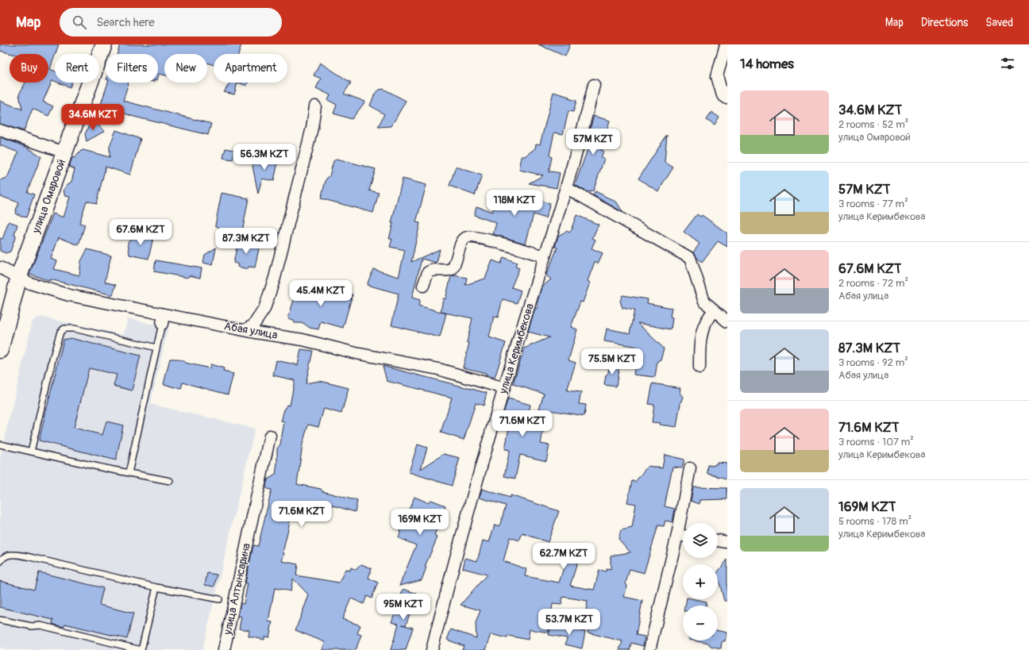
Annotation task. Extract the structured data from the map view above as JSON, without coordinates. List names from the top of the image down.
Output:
{
  "streets": {
    "street": [
      "улица Омаровой",
      "Абая улица",
      "улица Керимбекова",
      "улица Алтынсарина"
    ]
  },
  "crossings": [
    ["улица Омаровой", "Абая улица"],
    ["Абая улица", "улица Керимбекова"]
  ],
  "page": {
    "header": "Map",
    "search": "Search here",
    "nav": ["Map", "Directions", "Saved"],
    "heading": "14 homes",
    "chip": [
      "Buy",
      "Rent",
      "Filters",
      "New",
      "Apartment"
    ],
    "list": [
      {
        "name": "34.6M KZT",
        "note": "2 rooms · 52 m² · улица Омаровой"
      },
      {
        "name": "57M KZT",
        "note": "3 rooms · 77 m² · улица Керимбекова"
      },
      {
        "name": "67.6M KZT",
        "note": "2 rooms · 72 m² · Абая улица"
      },
      {
        "name": "87.3M KZT",
        "note": "3 rooms · 92 m² · Абая улица"
      },
      {
        "name": "71.6M KZT",
        "note": "3 rooms · 107 m² · улица Керимбекова"
      },
      {
        "name": "169M KZT",
        "note": "5 rooms · 178 m² · улица Керимбекова"
      }
    ],
    "price": [
      "34.6M KZT",
      "57M KZT",
      "56.3M KZT",
      "118M KZT",
      "67.6M KZT",
      "87.3M KZT",
      "45.4M KZT",
      "75.5M KZT",
      "71.6M KZT",
      "71.6M KZT",
      "169M KZT",
      "62.7M KZT",
      "95M KZT",
      "53.7M KZT"
    ],
    "map_buttons": ["+", "−"]
  }
}
